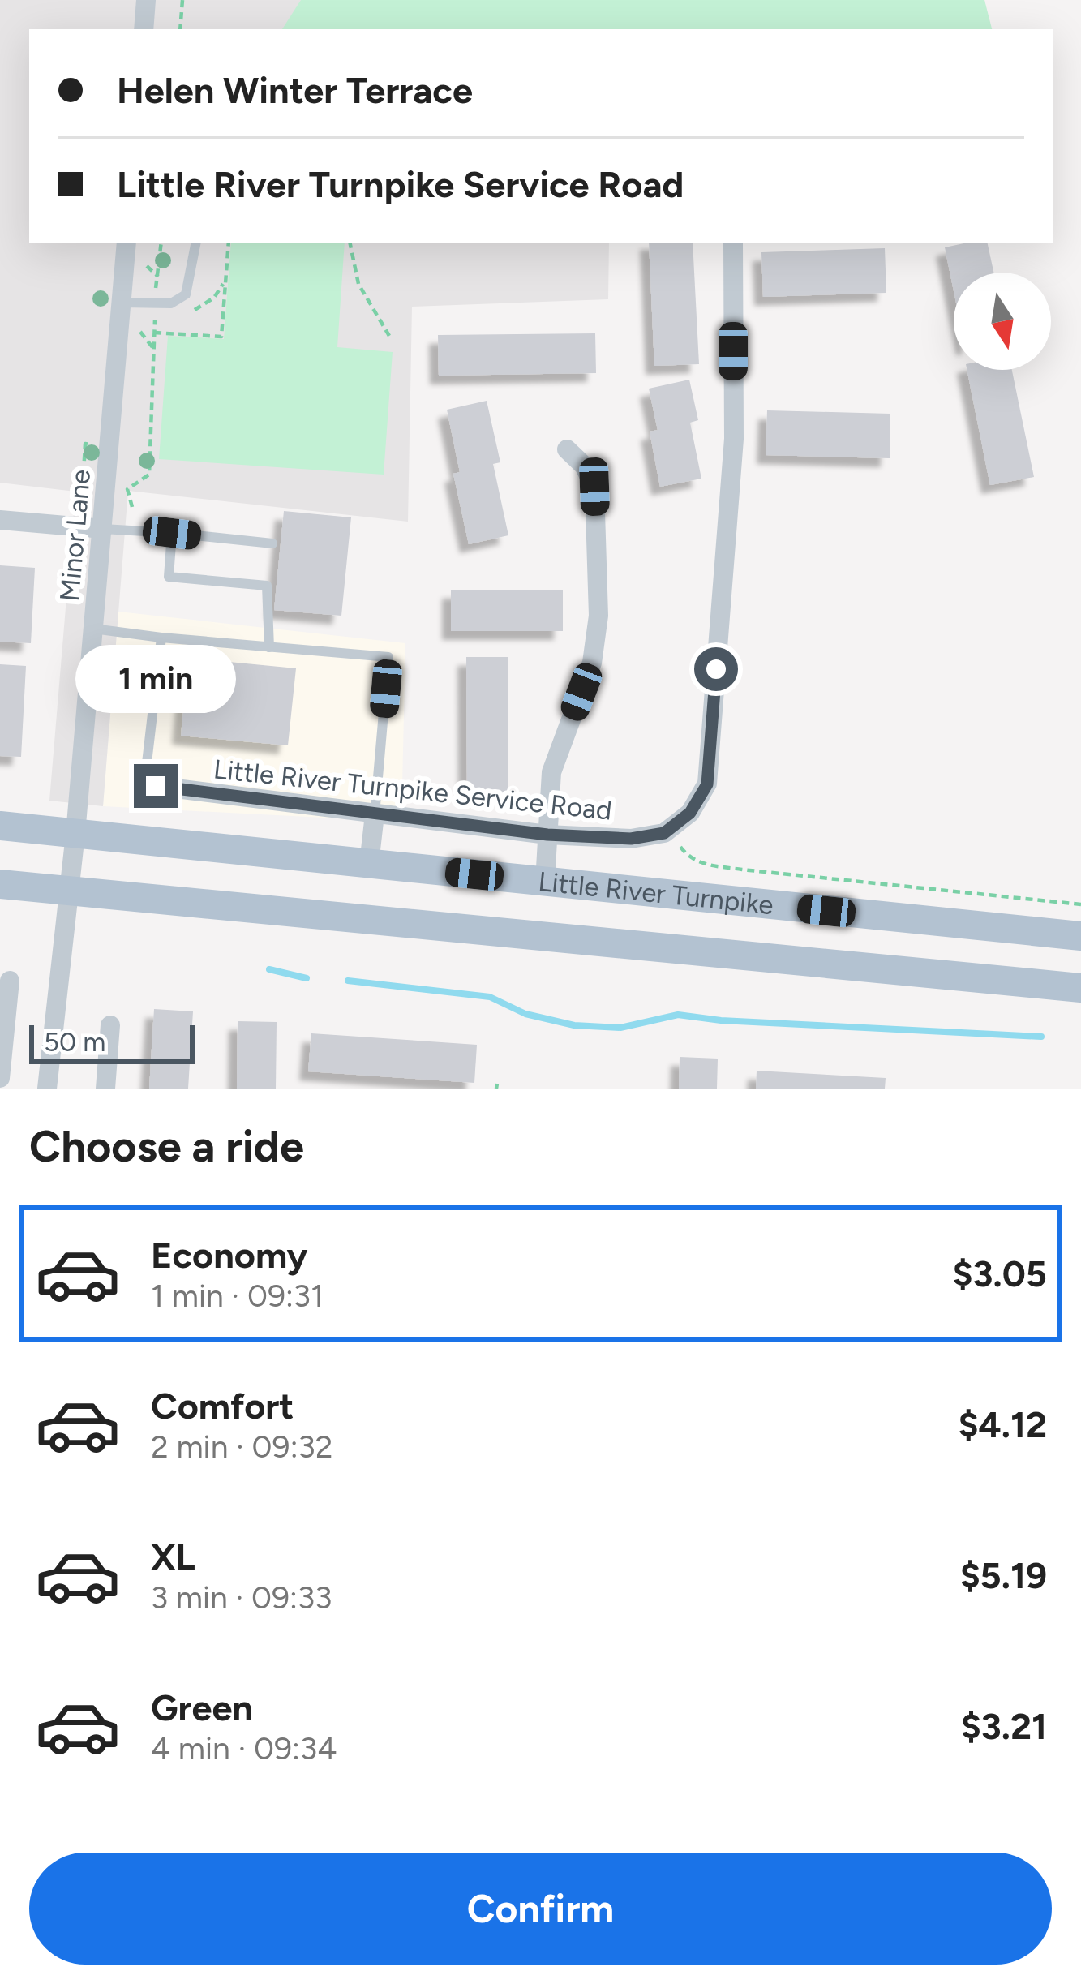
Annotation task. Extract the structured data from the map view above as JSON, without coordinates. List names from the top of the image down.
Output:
{
  "streets": {
    "main road": ["Little River Turnpike"],
    "street": ["Minor Lane", "Little River Turnpike Service Road"]
  },
  "crossings": [
    ["Minor Lane", "Little River Turnpike"]
  ],
  "scale_bar": "50 m",
  "north": "bottom",
  "page": {
    "banner": ["Helen Winter Terrace", "Little River Turnpike Service Road"],
    "bubble": "1 min",
    "scale": "50 m",
    "heading": "Choose a ride",
    "list": [
      {
        "name": "Economy",
        "note": "1 min · 09:31",
        "value": "$3.05"
      },
      {
        "name": "Comfort",
        "note": "2 min · 09:32",
        "value": "$4.12"
      },
      {
        "name": "XL",
        "note": "3 min · 09:33",
        "value": "$5.19"
      },
      {
        "name": "Green",
        "note": "4 min · 09:34",
        "value": "$3.21"
      }
    ],
    "buttons": "Confirm"
  }
}
